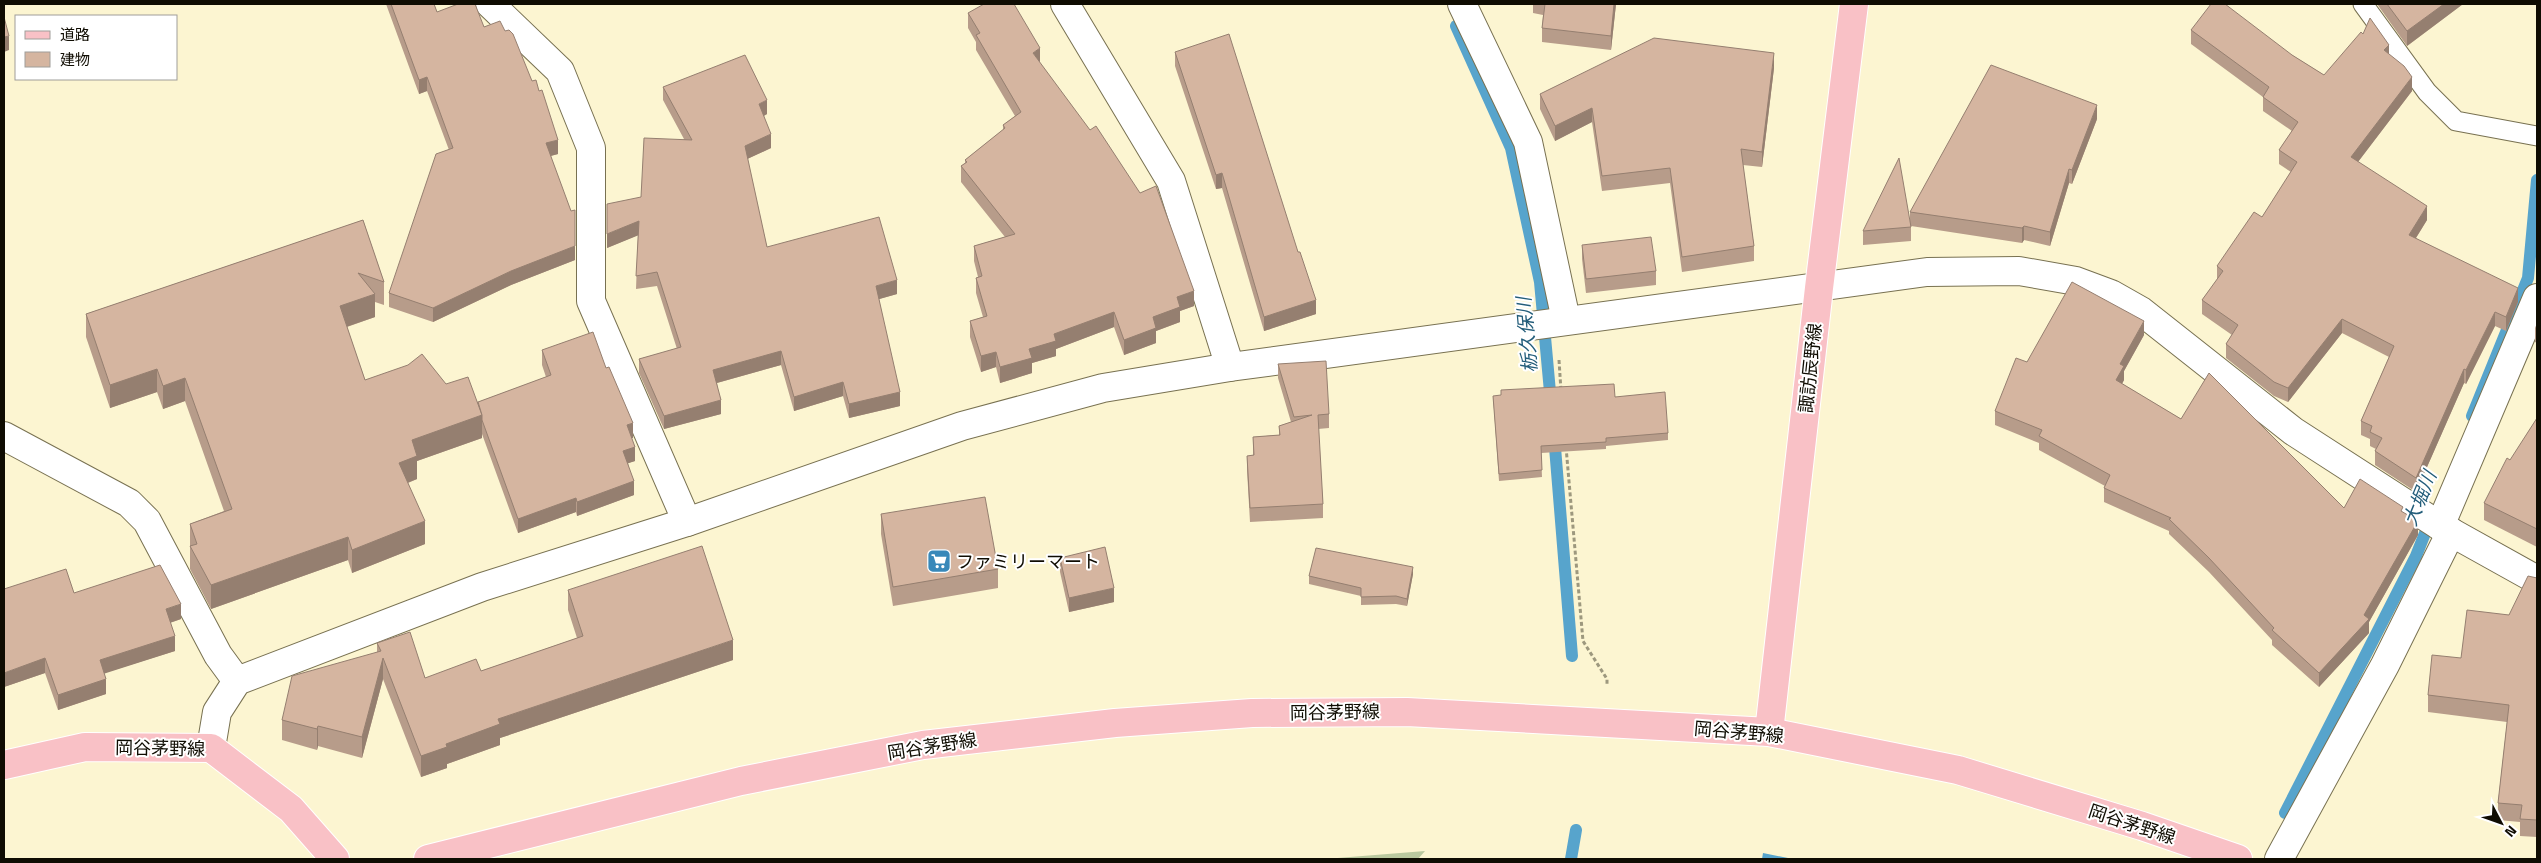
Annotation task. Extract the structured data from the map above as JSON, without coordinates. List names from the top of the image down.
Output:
{
  "streets": {
    "main road": ["諏訪辰野線", "岡谷茅野線"]
  },
  "crossings": [
    ["諏訪辰野線", "岡谷茅野線"]
  ],
  "water": ["栃久保川", "大堀川"],
  "places": {
    "supermarket": ["ファミリーマート"]
  },
  "legend": ["道路", "建物"],
  "north": "bottom right"
}
